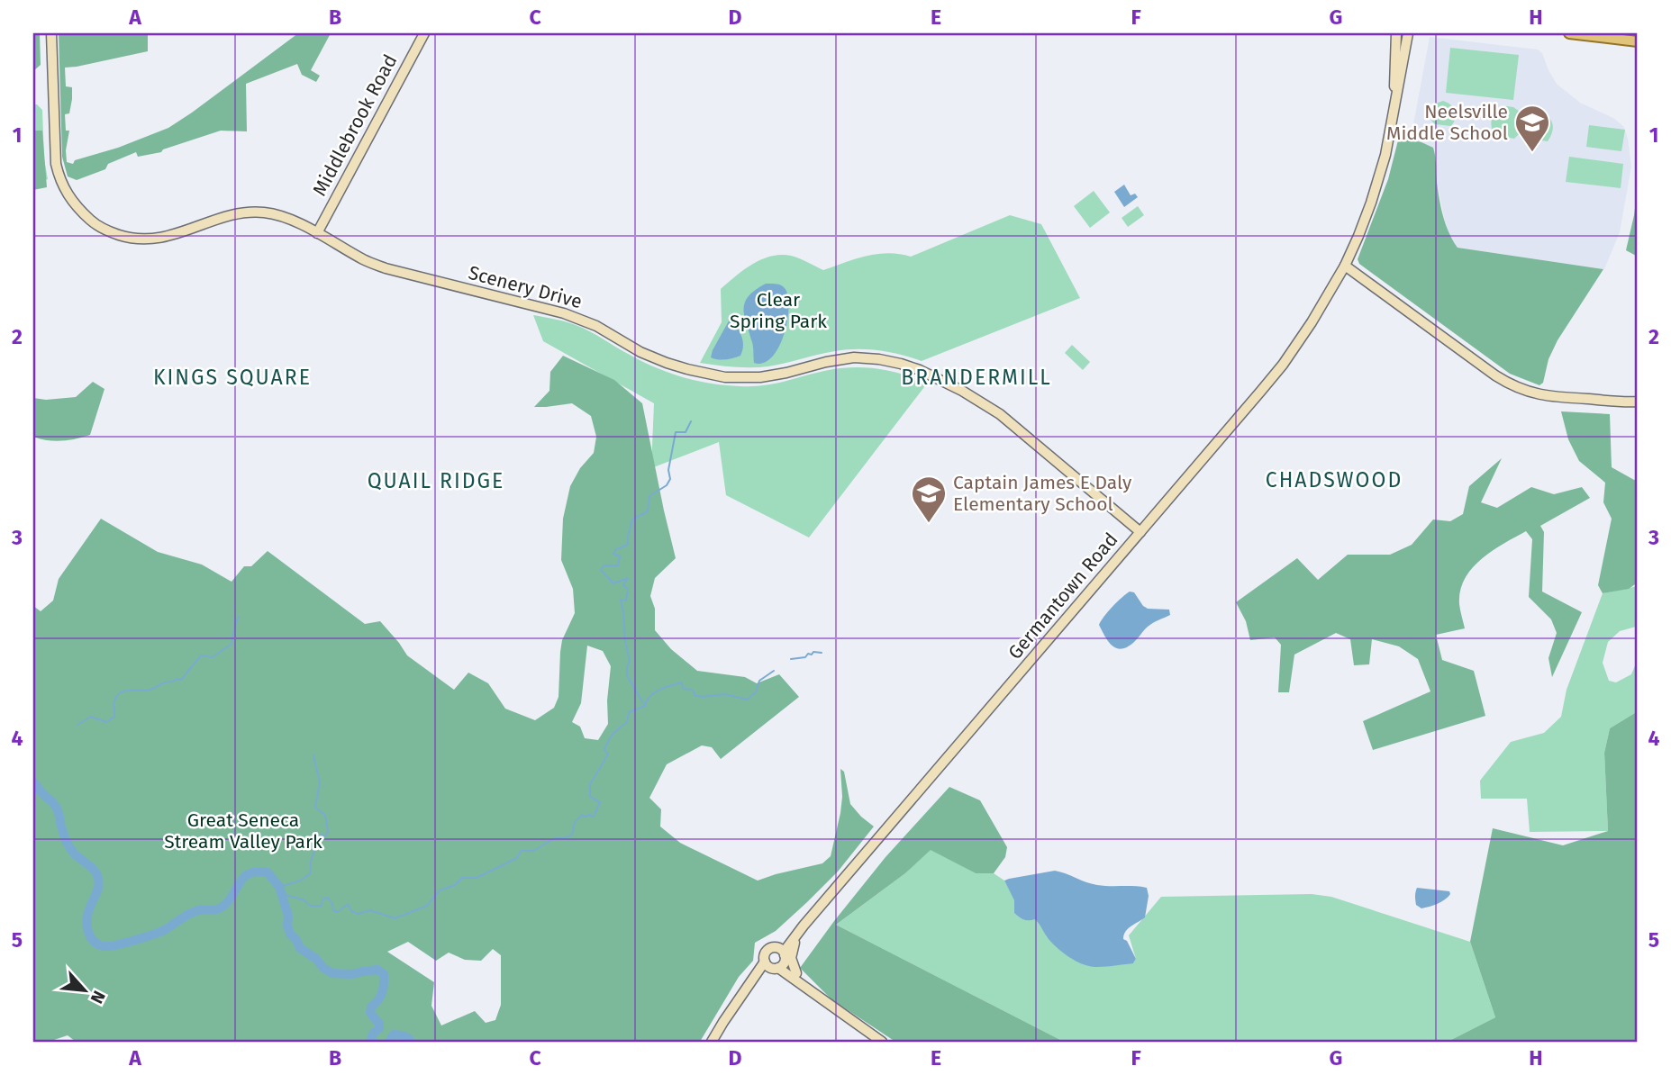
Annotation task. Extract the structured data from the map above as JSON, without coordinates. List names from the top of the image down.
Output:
{
  "streets": {
    "street": ["Middlebrook Road", "Scenery Drive", "Germantown Road"]
  },
  "crossings": [
    ["Middlebrook Road", "Scenery Drive"],
    ["Scenery Drive", "Germantown Road"]
  ],
  "districts": [
    "KINGS SQUARE",
    "BRANDERMILL",
    "CHADSWOOD",
    "QUAIL RIDGE"
  ],
  "parks": ["Clear Spring Park", "Great Seneca Stream Valley Park"],
  "places": {
    "school or university": ["Neelsville Middle School", "Captain James E Daly Elementary School"]
  },
  "north": "bottom right",
  "grid": {
    "columns": [
      "A",
      "B",
      "C",
      "D",
      "E",
      "F",
      "G",
      "H"
    ],
    "rows": [
      "1",
      "2",
      "3",
      "4",
      "5"
    ]
  }
}
